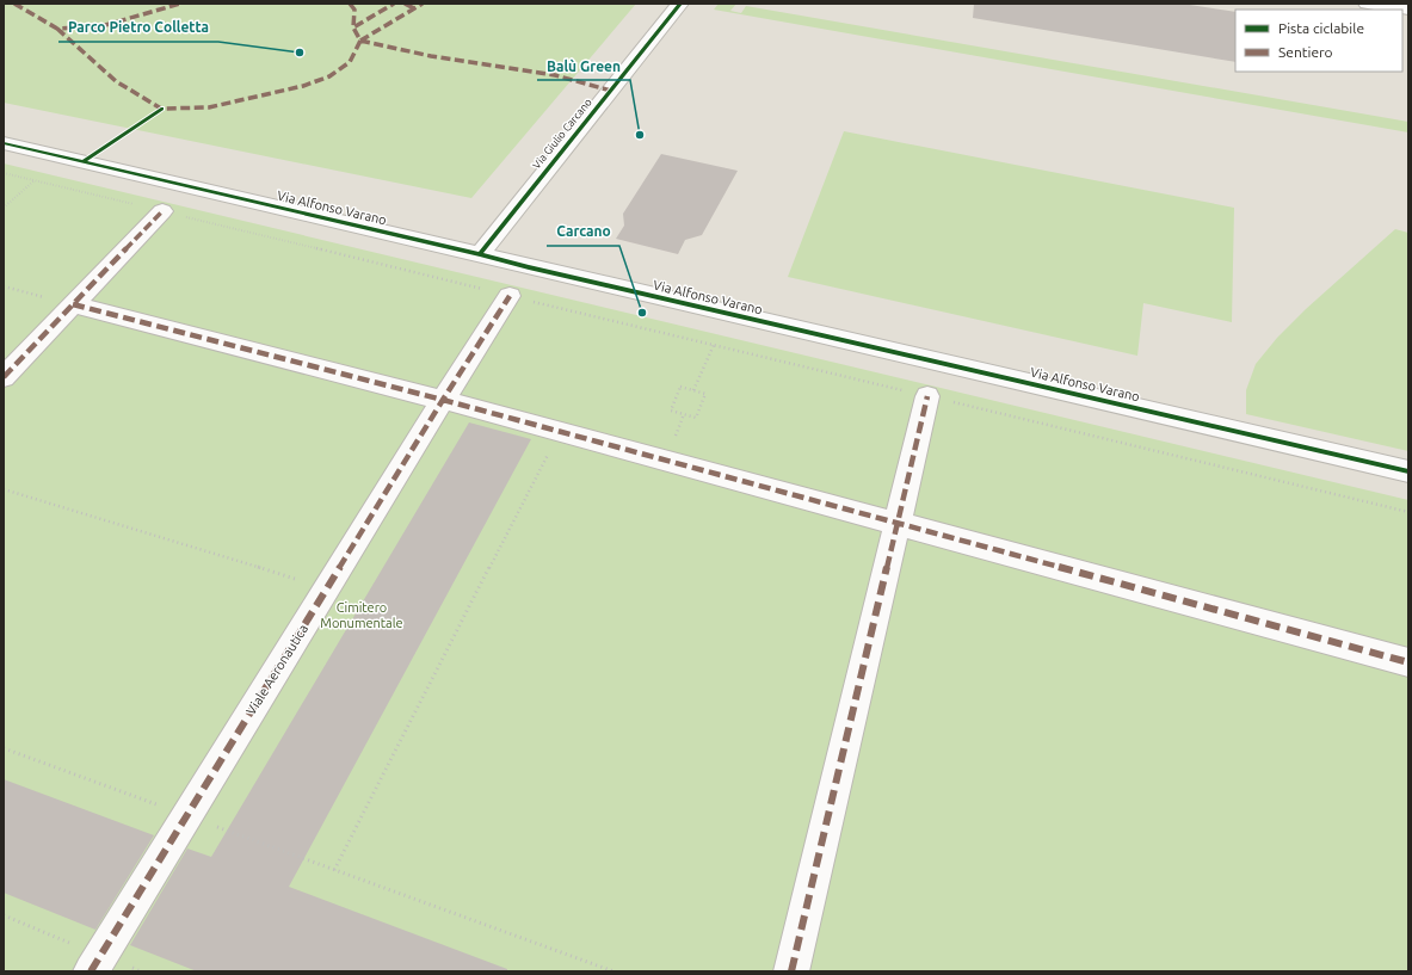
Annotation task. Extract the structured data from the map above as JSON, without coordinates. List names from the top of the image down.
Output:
{
  "streets": {
    "street": ["Via Giulio Carcano", "Via Alfonso Varano", "Viale Aeronautica"]
  },
  "crossings": [
    ["Via Giulio Carcano", "Via Alfonso Varano"]
  ],
  "parks": ["Cimitero Monumentale"],
  "places": ["Parco Pietro Colletta", "Balù Green", "Carcano"],
  "legend": ["Pista ciclabile", "Sentiero"]
}
